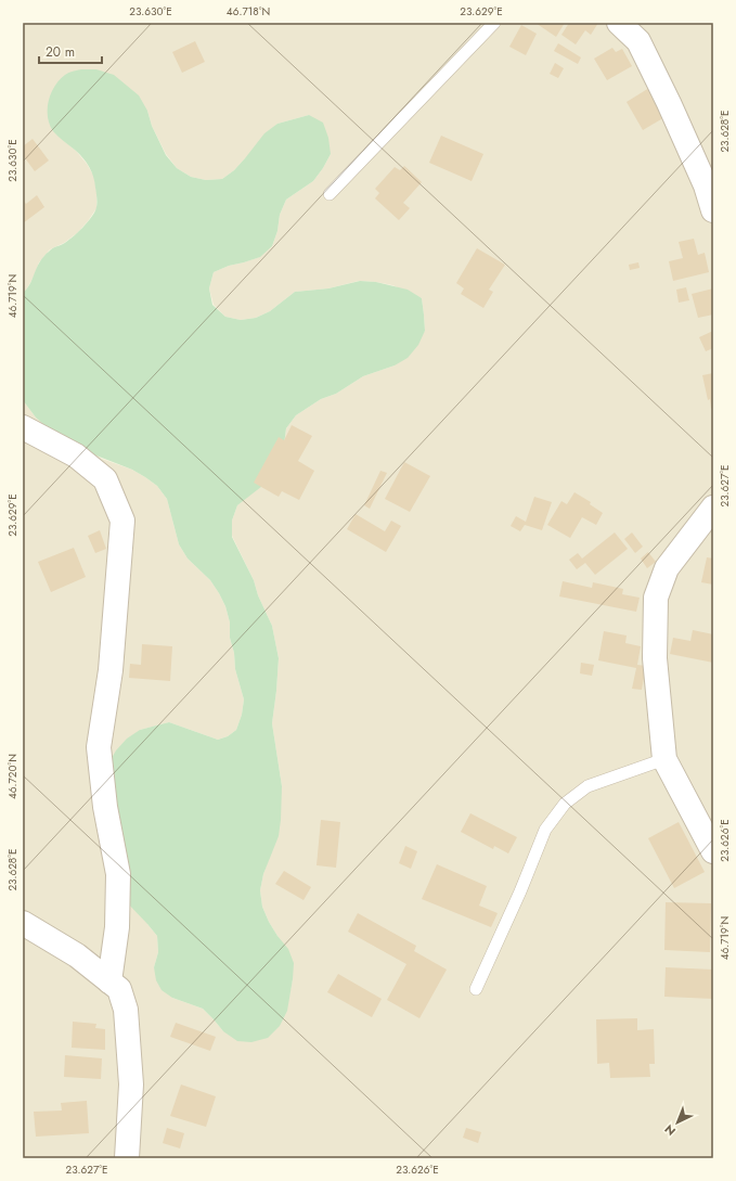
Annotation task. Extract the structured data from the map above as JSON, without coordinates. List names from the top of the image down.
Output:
{
  "scale_bar": "20 m",
  "north": "bottom left",
  "coordinates": [
    "23.630°E",
    "46.718°N",
    "23.629°E",
    "23.628°E",
    "46.719°N",
    "23.627°E",
    "46.720°N",
    "23.626°E"
  ]
}
